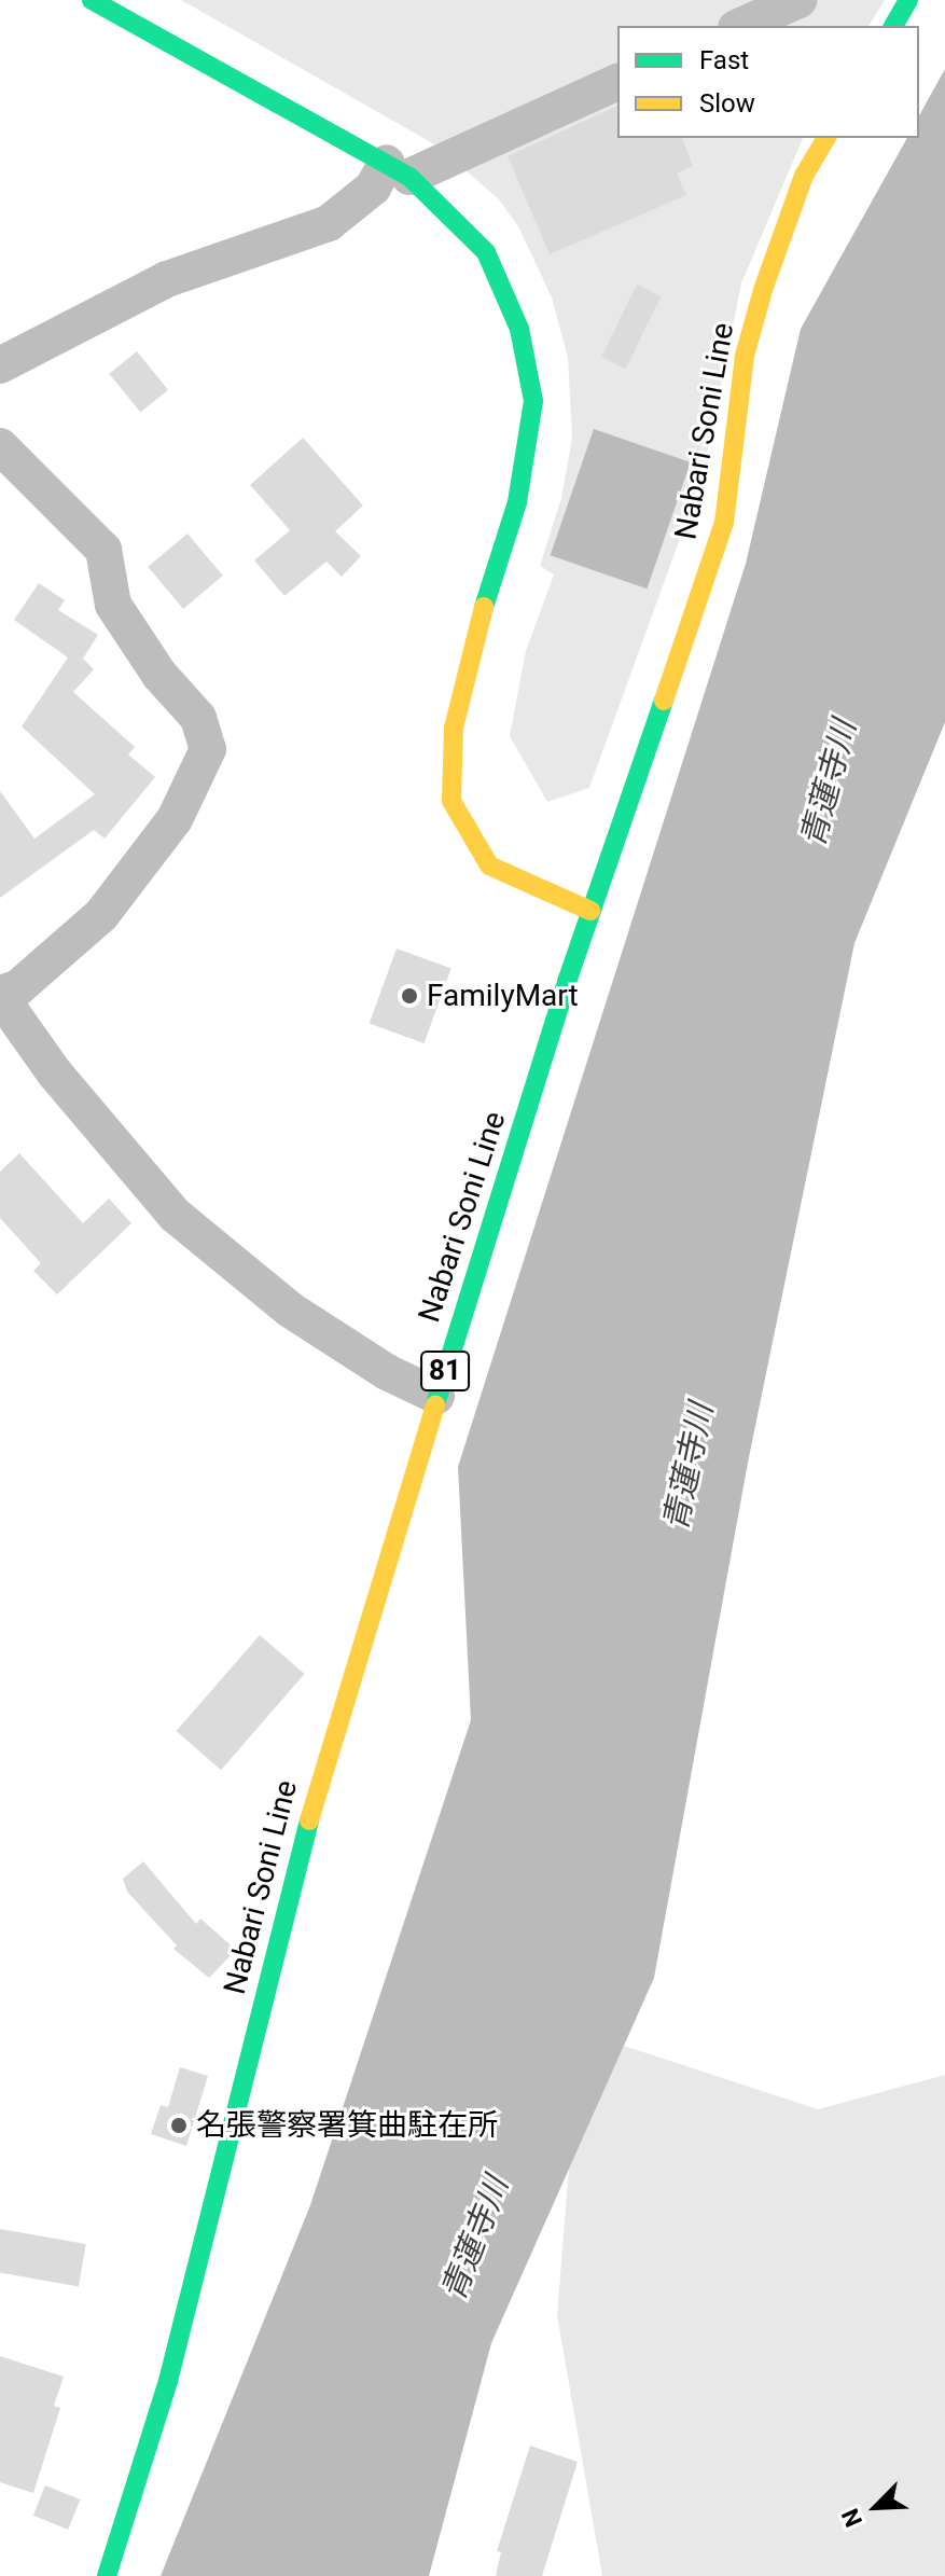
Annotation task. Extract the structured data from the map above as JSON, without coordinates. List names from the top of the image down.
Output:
{
  "streets": {
    "main road": ["Nabari Soni Line", "81"]
  },
  "water": ["青蓮寺川"],
  "places": ["FamilyMart", "名張警察署箕曲駐在所"],
  "legend": ["Fast", "Slow"],
  "north": "bottom left"
}
